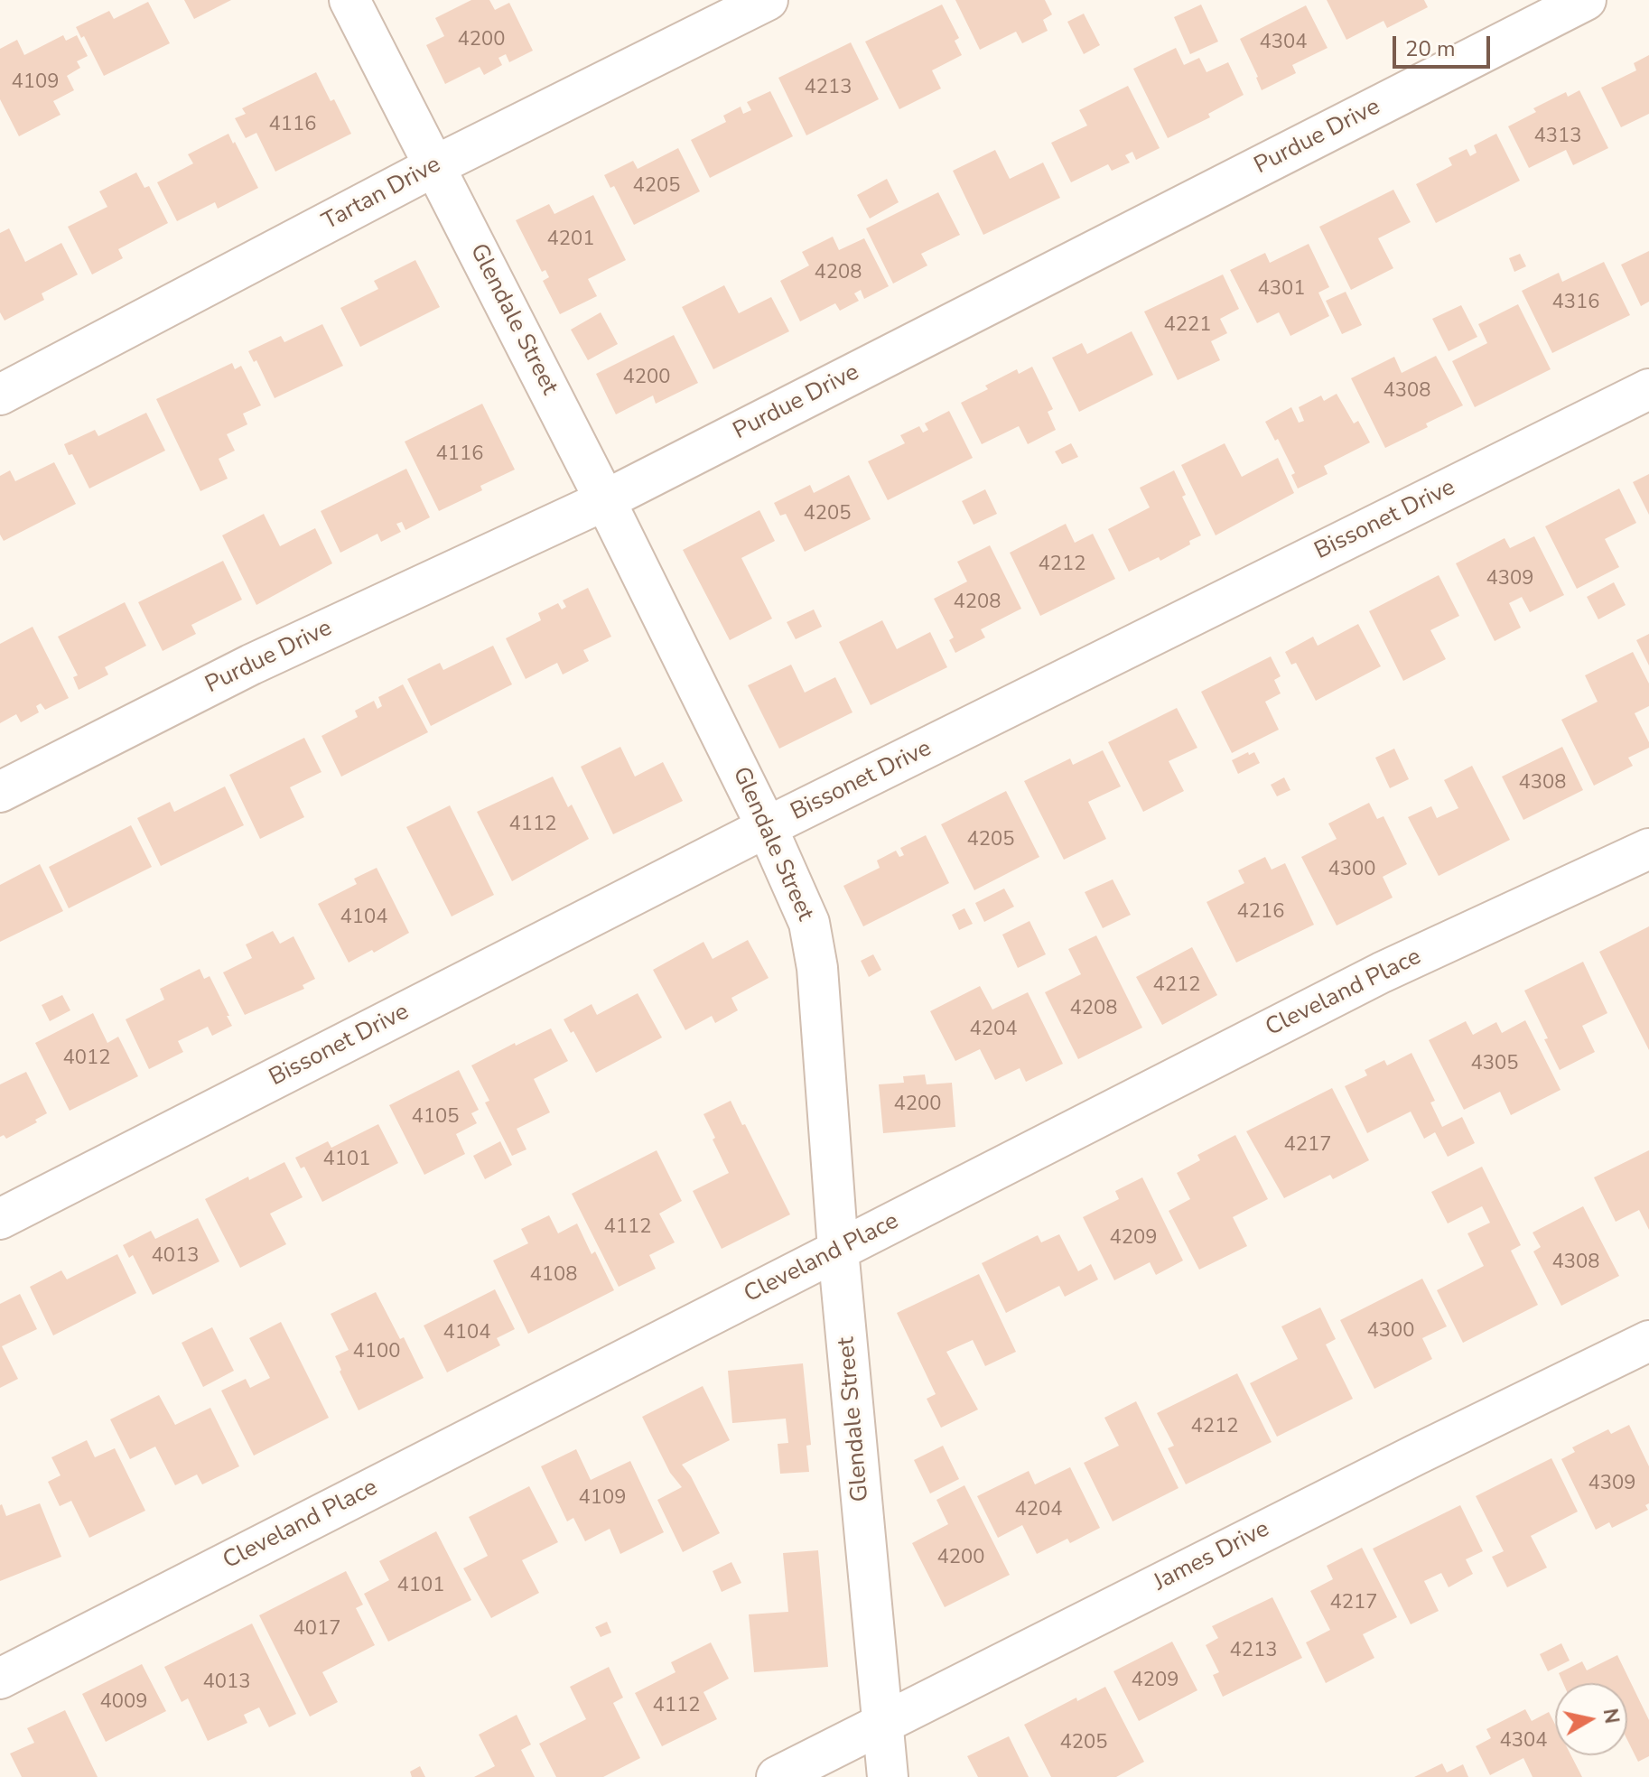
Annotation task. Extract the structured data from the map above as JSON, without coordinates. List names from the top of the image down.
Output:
{
  "streets": {
    "street": [
      "Purdue Drive",
      "Tartan Drive",
      "Glendale Street",
      "Bissonet Drive",
      "Cleveland Place",
      "James Drive"
    ]
  },
  "crossings": [
    ["Purdue Drive", "Glendale Street"],
    ["Tartan Drive", "Glendale Street"],
    ["Glendale Street", "Bissonet Drive"],
    ["Glendale Street", "Cleveland Place"],
    ["Glendale Street", "James Drive"]
  ],
  "house_numbers": [
    "4200",
    "4304",
    "4109",
    "4213",
    "4116",
    "4313",
    "4205",
    "4201",
    "4208",
    "4301",
    "4316",
    "4221",
    "4200",
    "4308",
    "4116",
    "4205",
    "4212",
    "4309",
    "4208",
    "4308",
    "4112",
    "4205",
    "4300",
    "4216",
    "4104",
    "4212",
    "4208",
    "4204",
    "4012",
    "4305",
    "4200",
    "4105",
    "4217",
    "4101",
    "4112",
    "4209",
    "4013",
    "4308",
    "4108",
    "4300",
    "4104",
    "4100",
    "4212",
    "4309",
    "4109",
    "4204",
    "4200",
    "4101",
    "4217",
    "4017",
    "4213",
    "4209",
    "4013",
    "4009",
    "4112",
    "4304",
    "4205"
  ],
  "scale_bar": "20 m",
  "north": "right"
}
